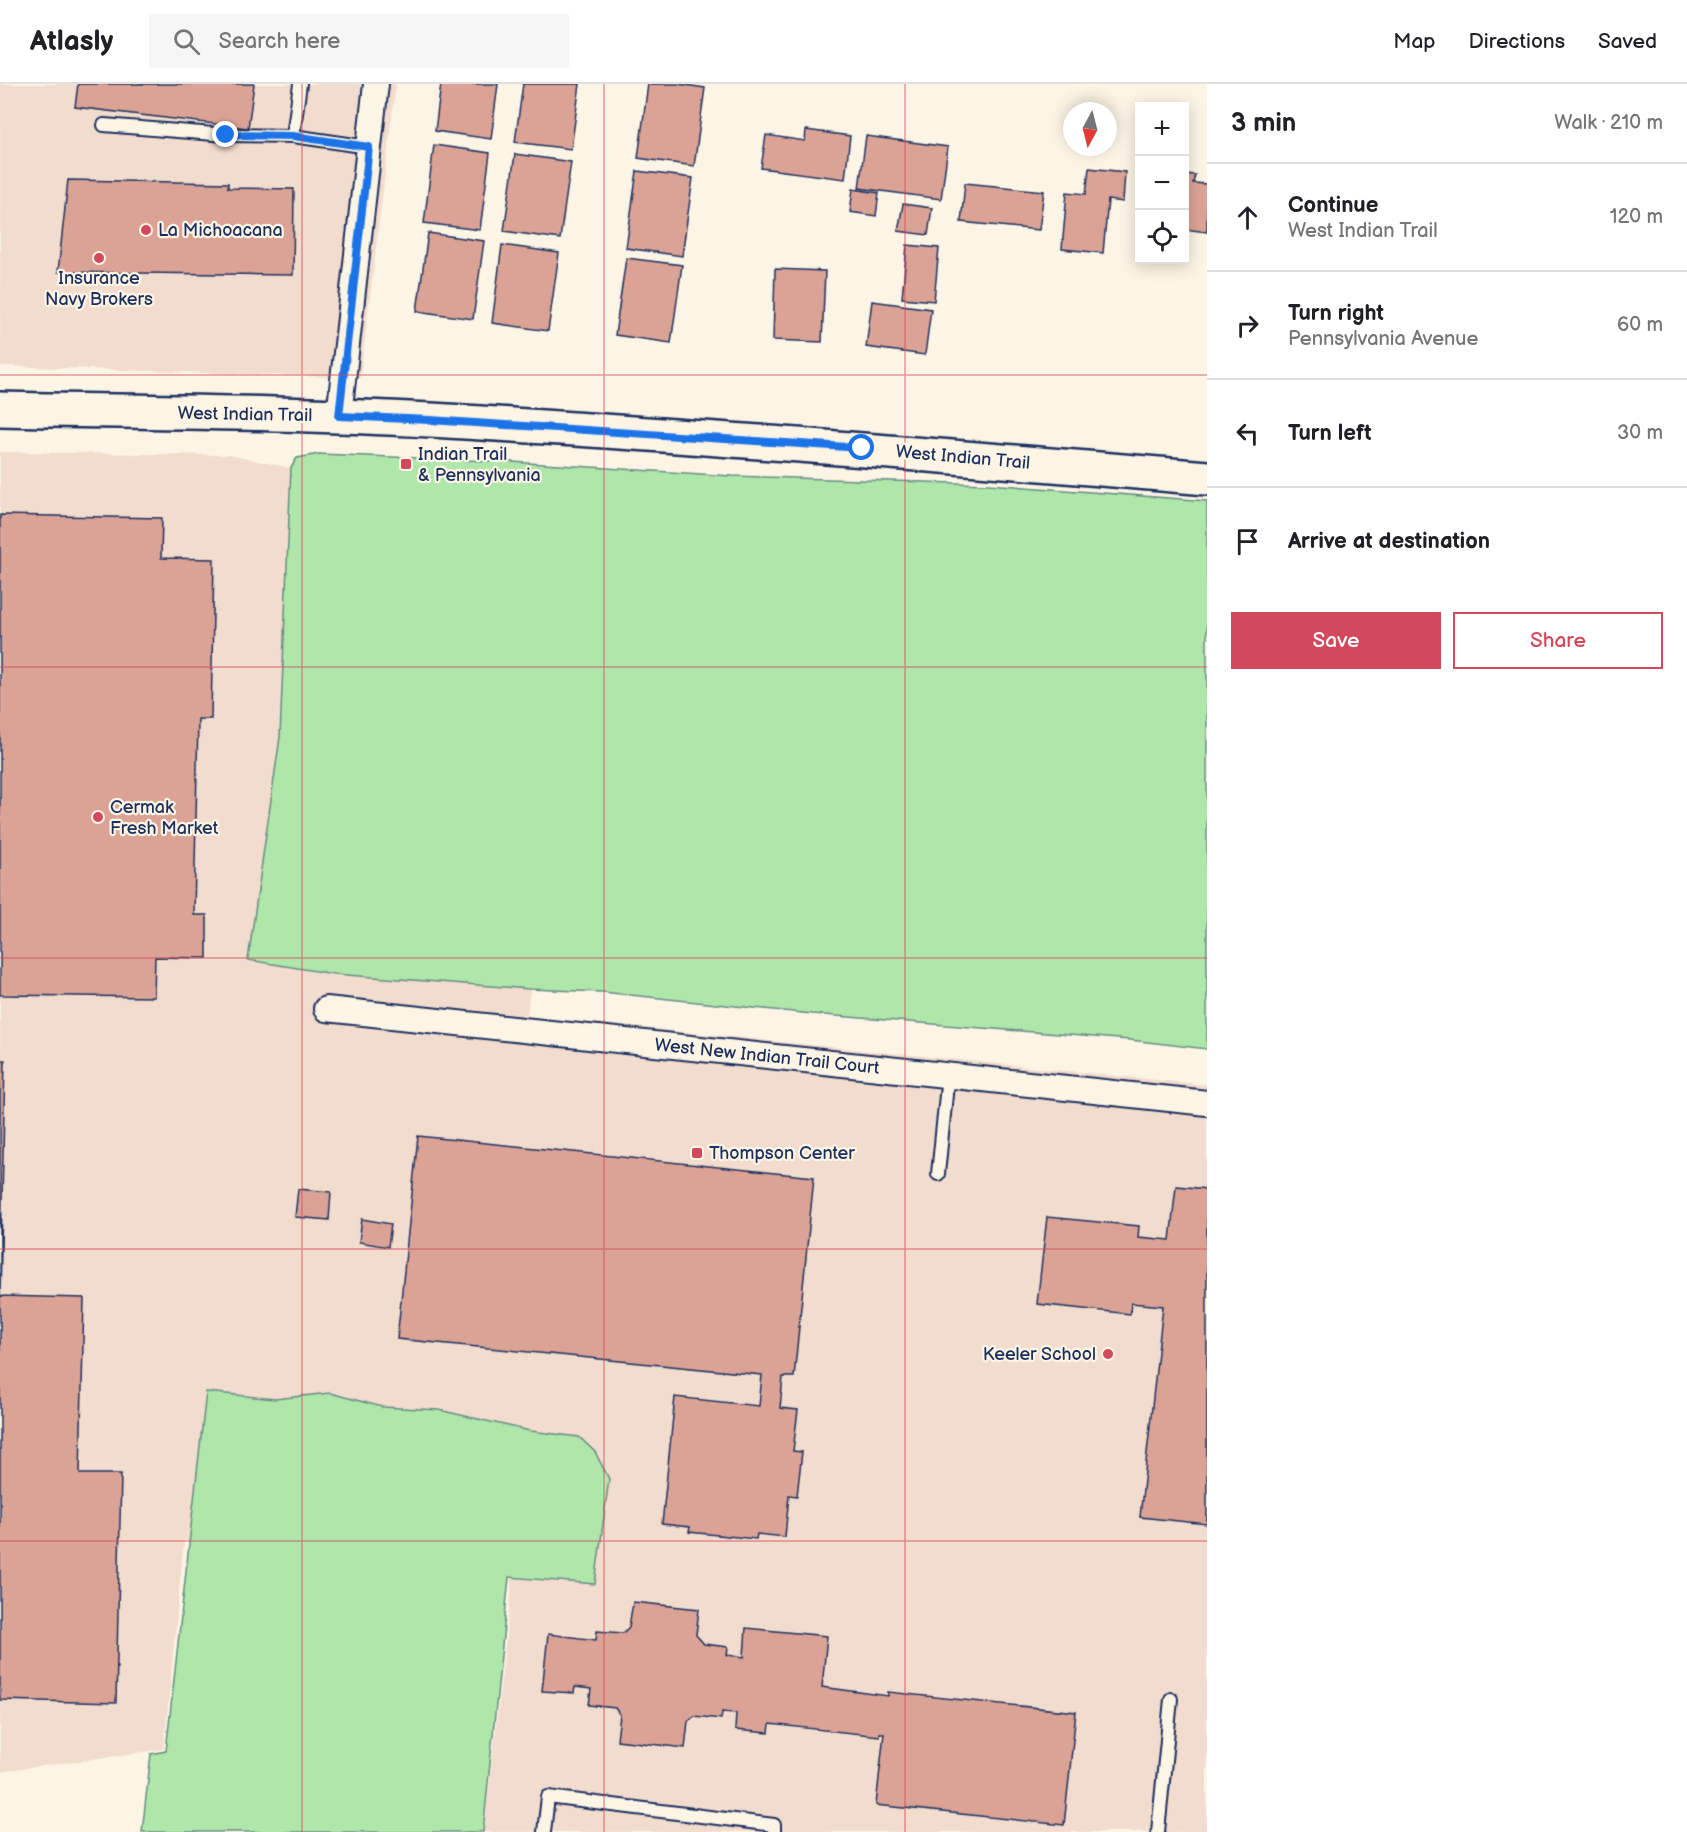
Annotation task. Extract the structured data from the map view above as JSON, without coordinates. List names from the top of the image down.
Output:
{
  "streets": {
    "main road": ["West Indian Trail"],
    "street": ["West New Indian Trail Court"]
  },
  "places": {
    "other": [
      "La Michoacana",
      "Insurance Navy Brokers",
      "Cermak Fresh Market",
      "Keeler School"
    ],
    "transit": ["Indian Trail & Pennsylvania", "Thompson Center"]
  },
  "north": "bottom",
  "page": {
    "header": "Atlasly",
    "search": "Search here",
    "nav": ["Map", "Directions", "Saved"],
    "heading": ["3 min", "Walk · 210 m"],
    "map_buttons": ["+", "−"],
    "list": [
      ["Continue", "West Indian Trail", "120 m"],
      ["Turn right", "Pennsylvania Avenue", "60 m"],
      ["Turn left", "30 m"],
      "Arrive at destination"
    ],
    "buttons": ["Save", "Share"]
  }
}
